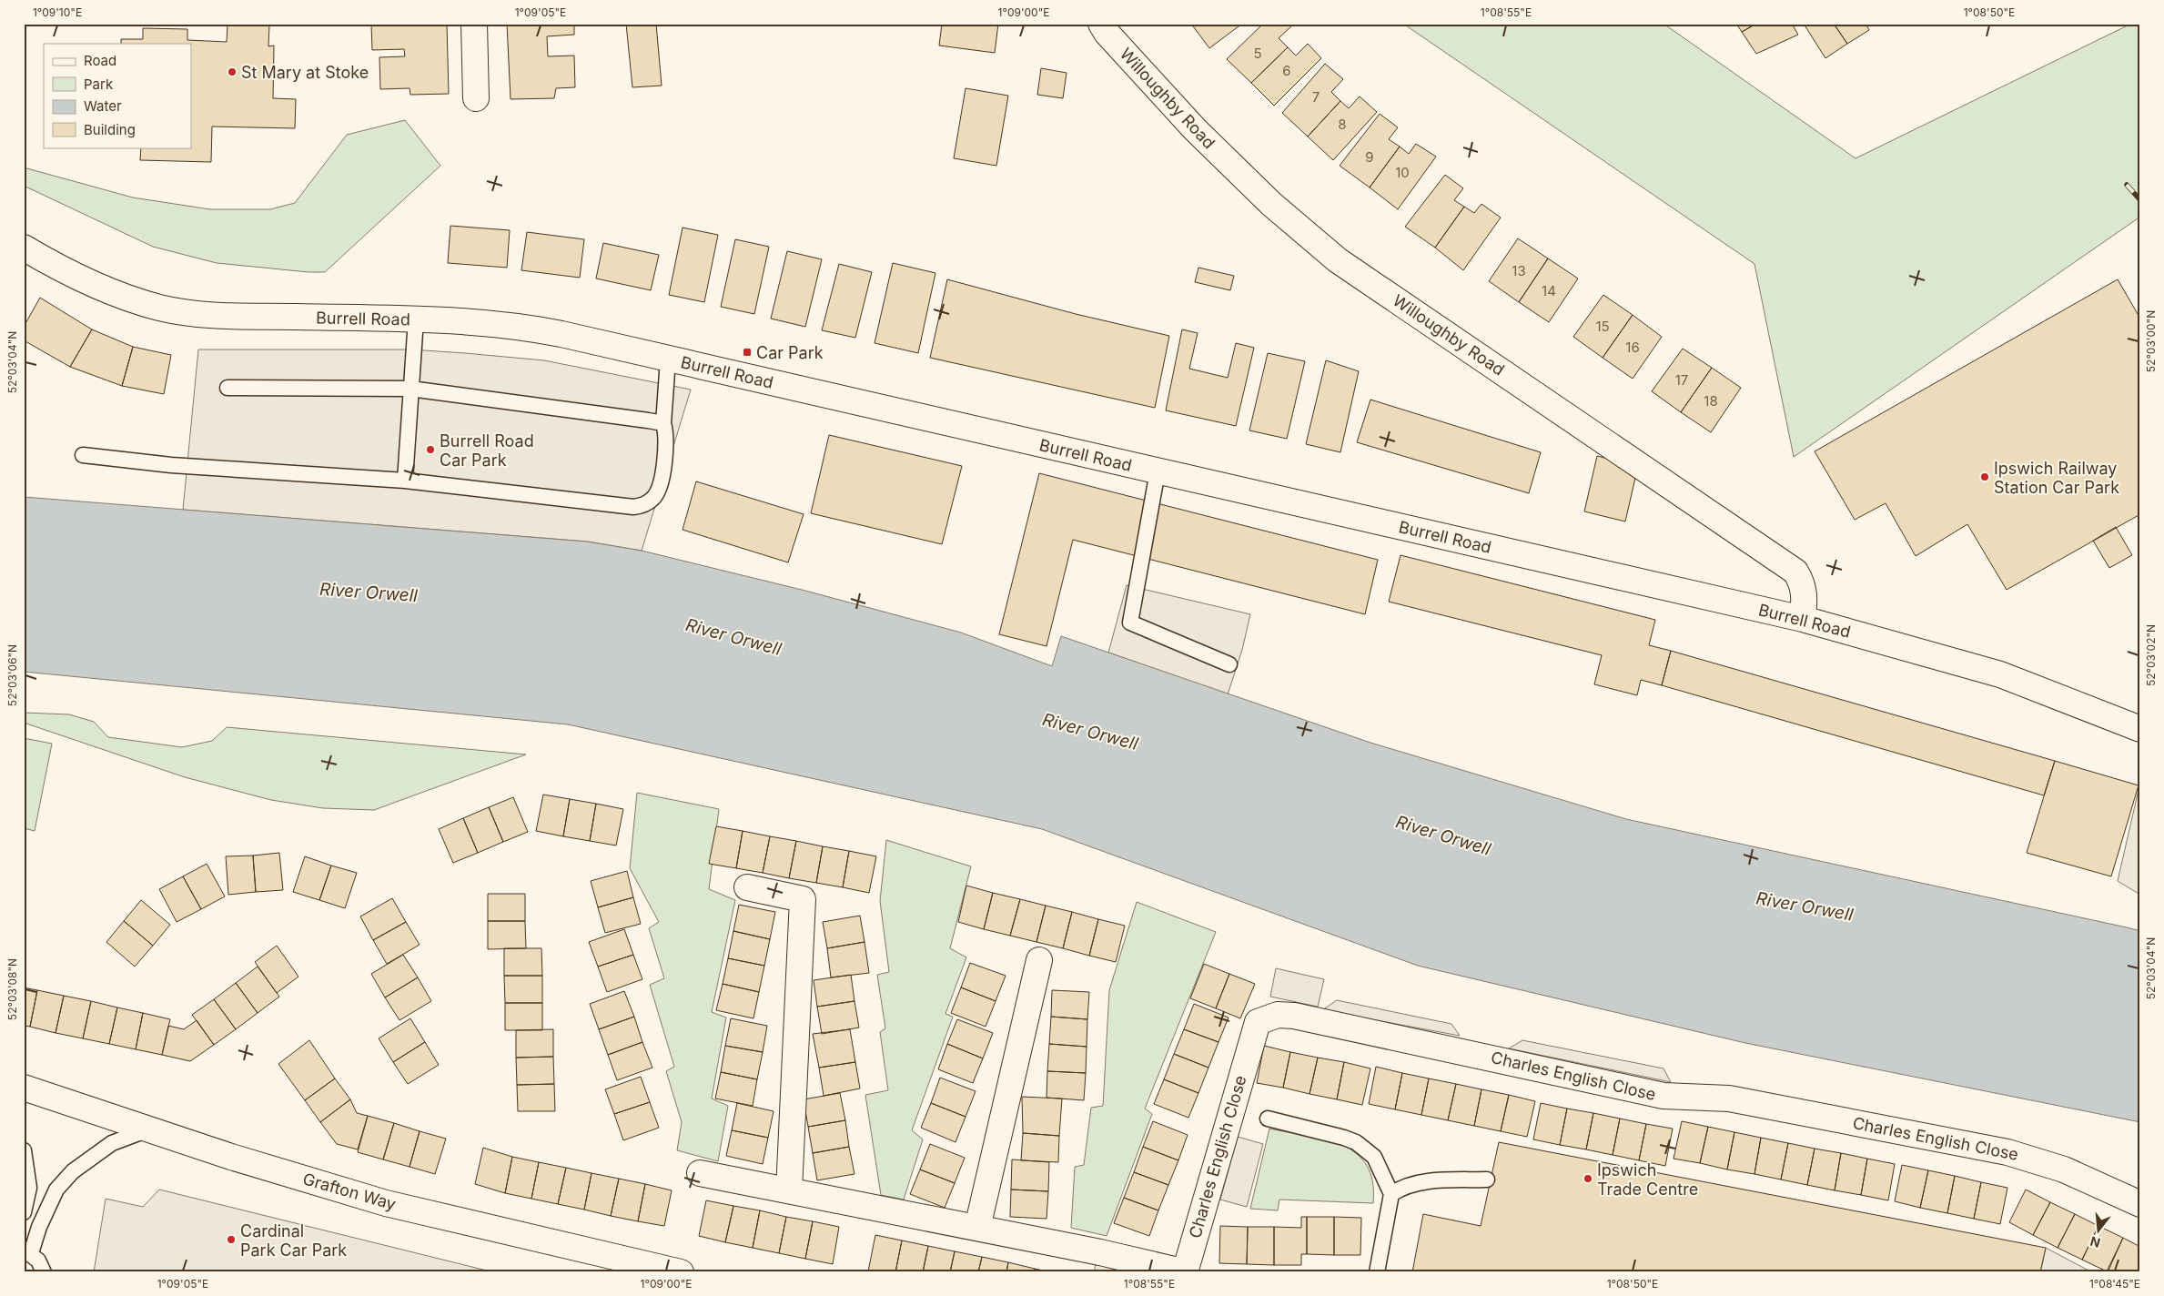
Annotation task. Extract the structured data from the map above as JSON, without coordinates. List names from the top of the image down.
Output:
{
  "streets": {
    "street": [
      "Willoughby Road",
      "Burrell Road",
      "Charles English Close",
      "Grafton Way"
    ]
  },
  "crossings": [
    ["Willoughby Road", "Burrell Road"]
  ],
  "water": ["River Orwell"],
  "places": {
    "other": [
      "St Mary at Stoke",
      "Burrell Road Car Park",
      "Ipswich Railway Station Car Park",
      "Ipswich Trade Centre",
      "Cardinal Park Car Park"
    ],
    "transit": ["Car Park"]
  },
  "house_numbers": [
    "5",
    "6",
    "7",
    "8",
    "9",
    "10",
    "13",
    "14",
    "15",
    "16",
    "17",
    "18"
  ],
  "legend": [
    "Road",
    "Park",
    "Water",
    "Building"
  ],
  "north": "bottom",
  "coordinates": [
    "1°09'10\"E",
    "1°09'05\"E",
    "1°09'00\"E",
    "1°08'55\"E",
    "1°08'50\"E",
    "52°03'00\"N",
    "52°03'04\"N",
    "52°03'02\"N",
    "52°03'06\"N",
    "52°03'08\"N",
    "1°08'45\"E"
  ]
}
